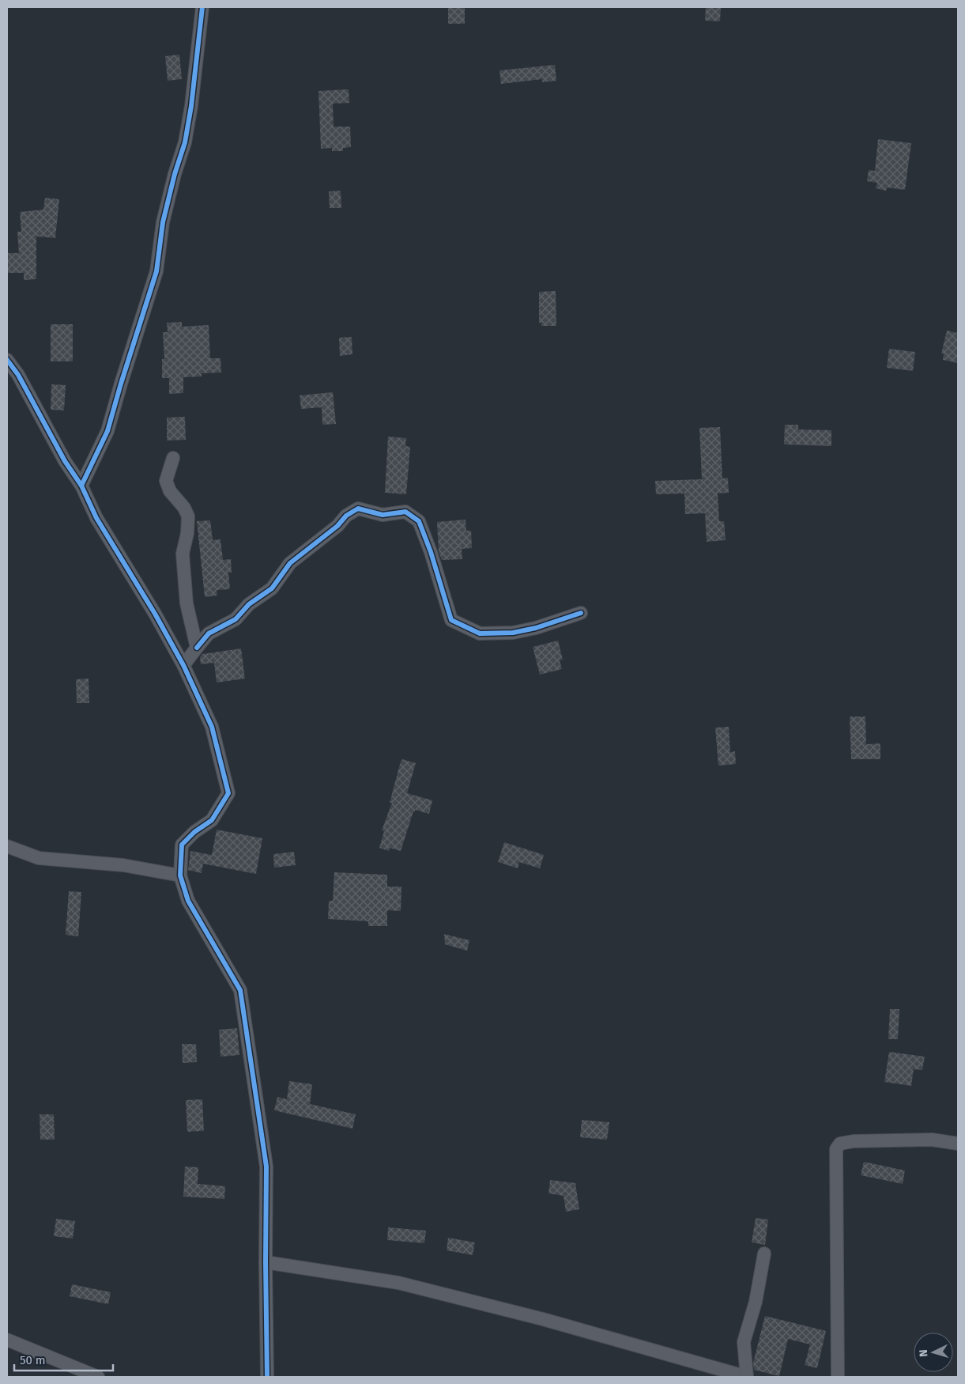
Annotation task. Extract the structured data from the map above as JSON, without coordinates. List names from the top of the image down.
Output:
{
  "scale_bar": "50 m",
  "north": "left"
}
